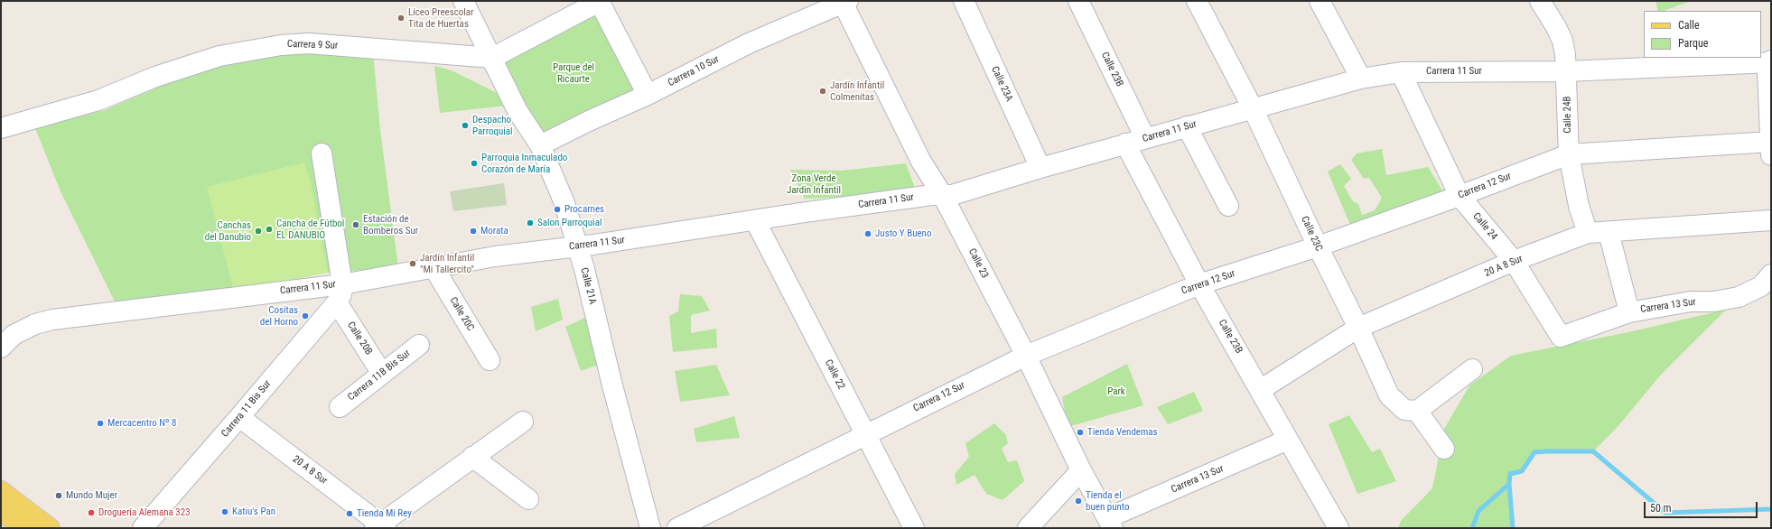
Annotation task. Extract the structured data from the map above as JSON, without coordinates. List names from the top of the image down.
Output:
{
  "streets": {
    "street": [
      "Carrera 9 Sur",
      "Calle 23B",
      "Carrera 10 Sur",
      "Carrera 11 Sur",
      "Calle 23A",
      "Calle 24B",
      "Carrera 12 Sur",
      "Calle 24",
      "Calle 23C",
      "Calle 23",
      "20 A 8 Sur",
      "Calle 21A",
      "Carrera 13 Sur",
      "Calle 20C",
      "Calle 20B",
      "Calle 22",
      "Carrera 11B Bis Sur",
      "Carrera 11 Bis Sur"
    ]
  },
  "crossings": [
    ["Carrera 9 Sur", "Calle 21A"],
    ["Calle 23B", "Carrera 11 Sur"],
    ["Calle 23B", "Carrera 12 Sur"],
    ["Calle 23B", "20 A 8 Sur"],
    ["Calle 23B", "Carrera 13 Sur"],
    ["Carrera 10 Sur", "Calle 23"],
    ["Carrera 10 Sur", "Calle 21A"],
    ["Carrera 11 Sur", "Calle 23A"],
    ["Carrera 11 Sur", "Calle 24B"],
    ["Carrera 11 Sur", "Calle 24"],
    ["Carrera 11 Sur", "Calle 23C"],
    ["Carrera 11 Sur", "Calle 23"],
    ["Carrera 11 Sur", "Calle 21A"],
    ["Carrera 11 Sur", "Calle 20C"],
    ["Carrera 11 Sur", "Calle 22"],
    ["Carrera 11 Sur", "Carrera 11 Bis Sur"],
    ["Calle 24B", "Carrera 12 Sur"],
    ["Calle 24B", "20 A 8 Sur"],
    ["Carrera 12 Sur", "Calle 24"],
    ["Carrera 12 Sur", "Calle 23C"],
    ["Carrera 12 Sur", "Calle 23"],
    ["Carrera 12 Sur", "Calle 22"],
    ["Calle 24", "20 A 8 Sur"],
    ["Calle 24", "Carrera 13 Sur"],
    ["Calle 23C", "20 A 8 Sur"],
    ["Calle 23", "Carrera 13 Sur"],
    ["20 A 8 Sur", "Carrera 11 Bis Sur"],
    ["Calle 20B", "Carrera 11B Bis Sur"],
    ["Calle 20B", "Carrera 11 Bis Sur"]
  ],
  "parks": ["Parque del Ricaurte", "Zona Verde Jardin Infantil", "Park"],
  "places": [
    "Liceo Preescolar Tita de Huertas",
    "Jardín Infantil Colmenitas",
    "Despacho Parroquial",
    "Parroquia Inmaculado Corazón de María",
    "Procarnes",
    "Salon Parroquial",
    "Estación de Bomberos Sur",
    "Cancha de Fútbol EL DANUBIO",
    "Canchas del Danubio",
    "Morata",
    "Justo Y Bueno",
    "Jardín Infantil \"Mi Tallercito\"",
    "Cositas del Horno",
    "Mercacentro Nº 8",
    "Tienda Vendemas",
    "Mundo Mujer",
    "Tienda el buen punto",
    "Katiu's Pan",
    "Droguería Alemana 323",
    "Tienda Mi Rey"
  ],
  "legend": ["Calle", "Parque"],
  "scale_bar": "50 m"
}
